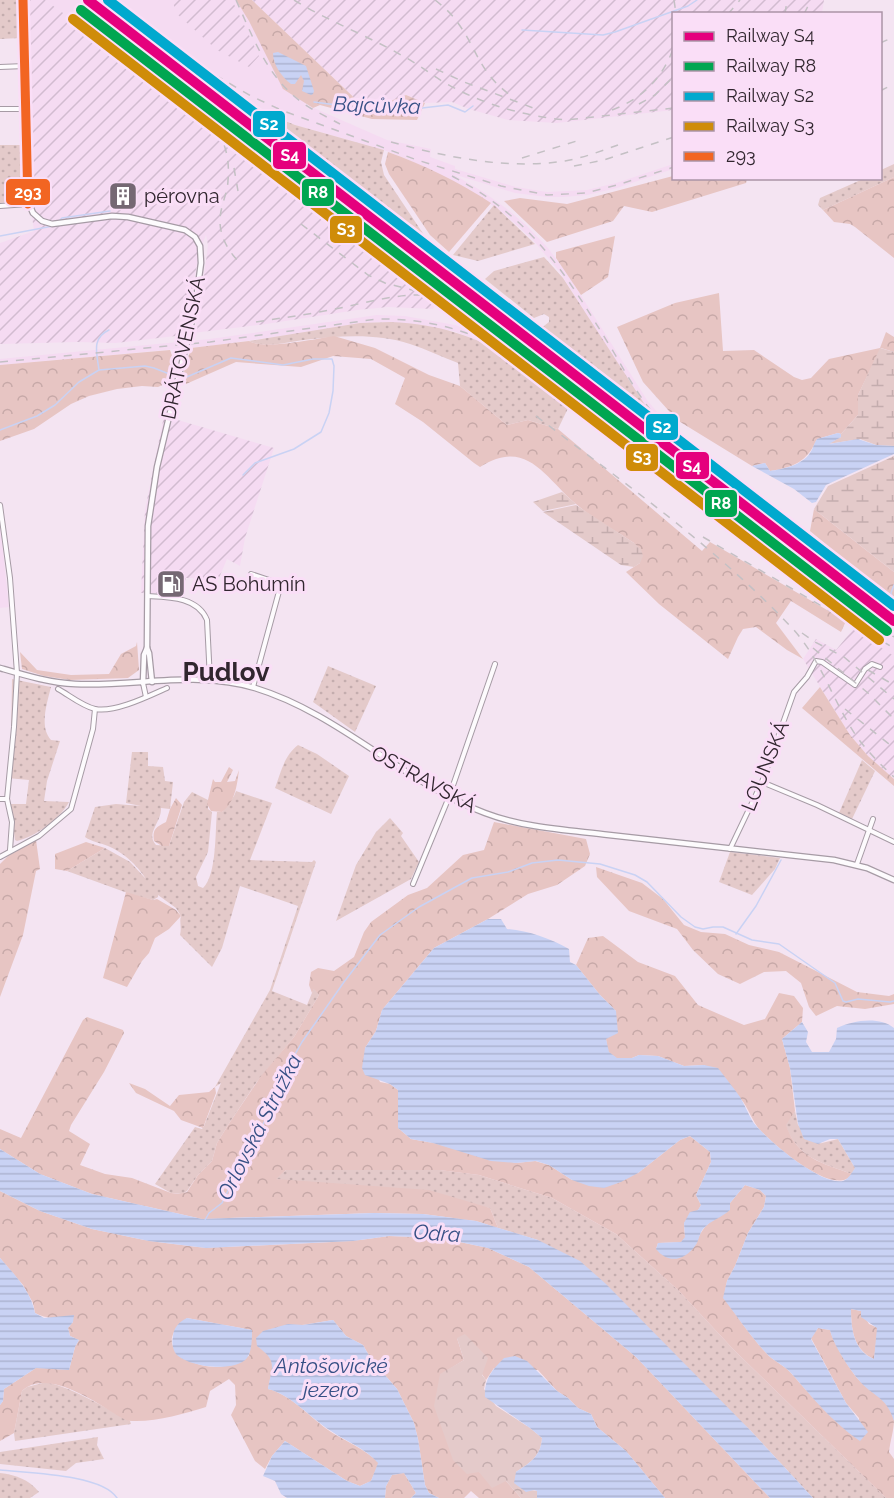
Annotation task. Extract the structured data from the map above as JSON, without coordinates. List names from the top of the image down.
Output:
{
  "streets": {
    "main road": ["DRÁTOVENSKÁ", "OSTRAVSKÁ"],
    "street": ["LOUNSKÁ"]
  },
  "crossings": [
    ["DRÁTOVENSKÁ", "OSTRAVSKÁ"],
    ["LOUNSKÁ", "OSTRAVSKÁ"]
  ],
  "districts": ["Pudlov"],
  "water": [
    "Bajcůvka",
    "Orlovská Stružka",
    "Odra",
    "Antošovické jezero"
  ],
  "places": {
    "building": ["pérovna"],
    "fuel station": ["AS Bohumín"]
  },
  "lines": [
    "rail line S4",
    "rail line S2",
    "transit line 293",
    "rail line R8",
    "rail line S3"
  ],
  "legend": [
    "Railway S4",
    "Railway R8",
    "Railway S2",
    "Railway S3",
    "293"
  ]
}
